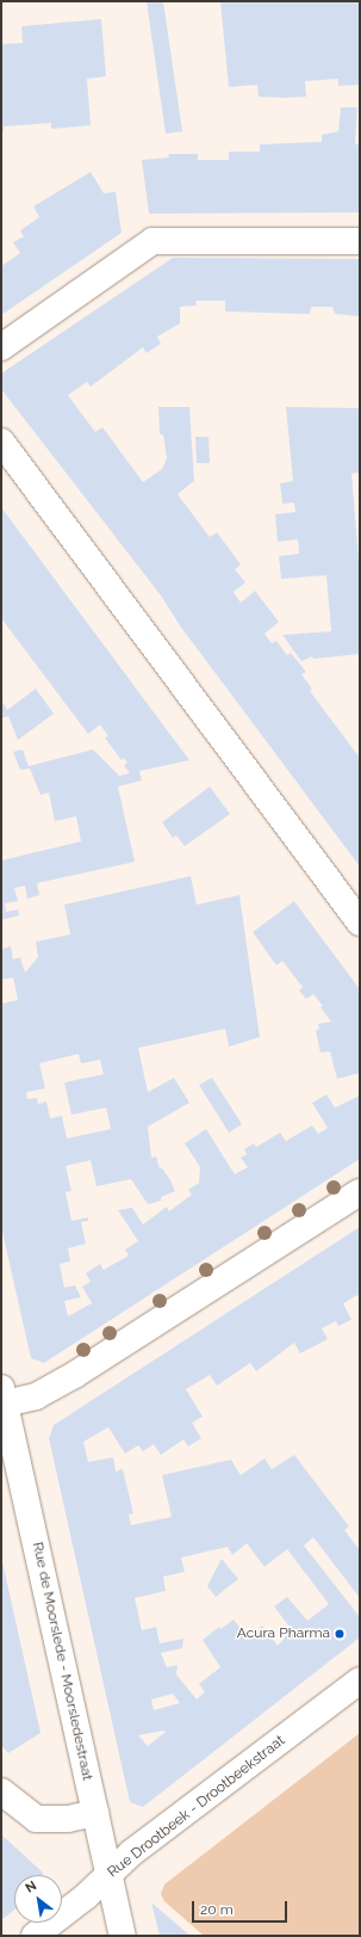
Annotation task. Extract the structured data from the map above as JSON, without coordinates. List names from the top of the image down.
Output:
{
  "streets": {
    "street": ["Rue de Moorslede - Moorsledestraat", "Rue Drootbeek - Drootbeekstraat"]
  },
  "crossings": [
    ["Rue de Moorslede - Moorsledestraat", "Rue Drootbeek - Drootbeekstraat"]
  ],
  "places": ["Acura Pharma"],
  "scale_bar": "20 m",
  "north": "top left"
}
